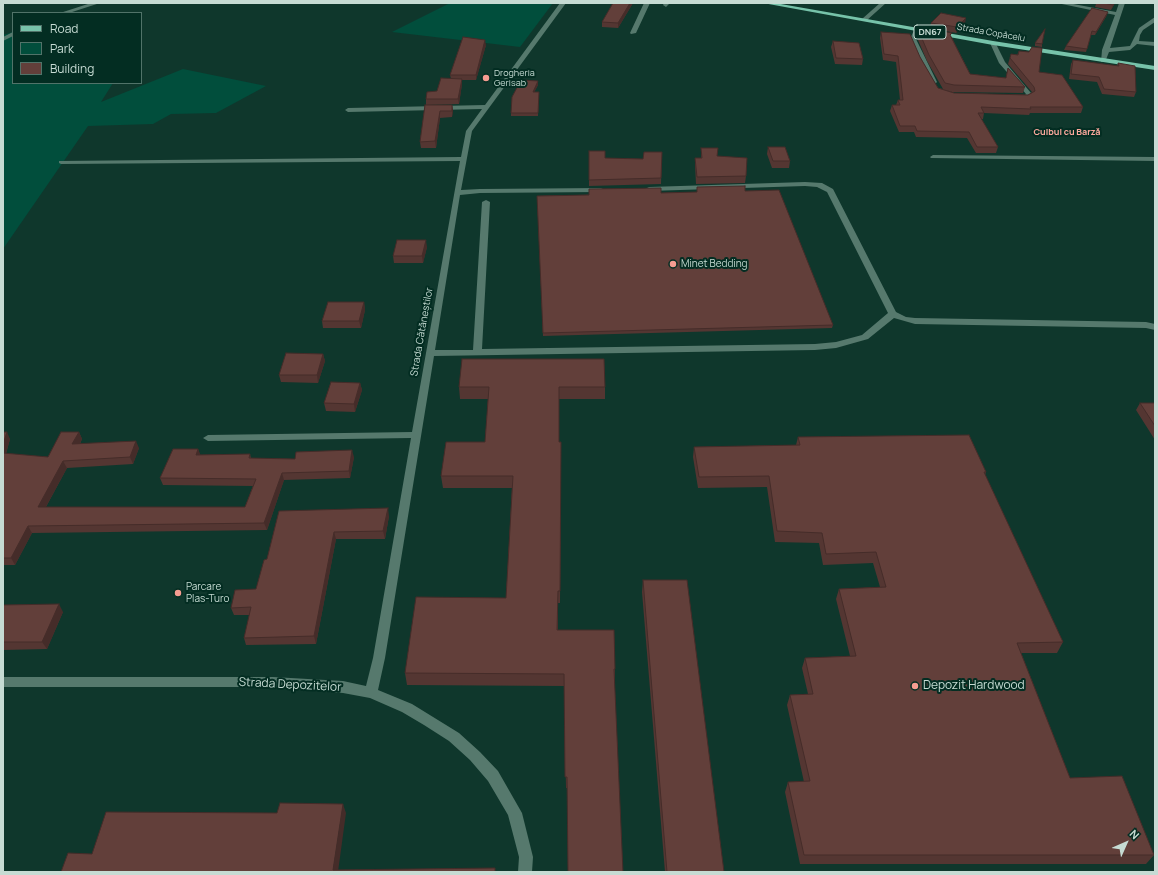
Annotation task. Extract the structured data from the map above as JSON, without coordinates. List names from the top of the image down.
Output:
{
  "streets": {
    "main road": ["DN67", "Strada Copăcelu"],
    "street": ["Strada Cătăneștilor", "Strada Depozitelor"]
  },
  "crossings": [
    ["DN67", "Strada Copăcelu"],
    ["Strada Cătăneștilor", "Strada Depozitelor"]
  ],
  "districts": ["Cuibul cu Barză"],
  "places": [
    "Drogheria Gerisab",
    "Minet Bedding",
    "Parcare Plas-Turo",
    "Depozit Hardwood"
  ],
  "legend": ["Road", "Park", "Building"],
  "north": "top right"
}
